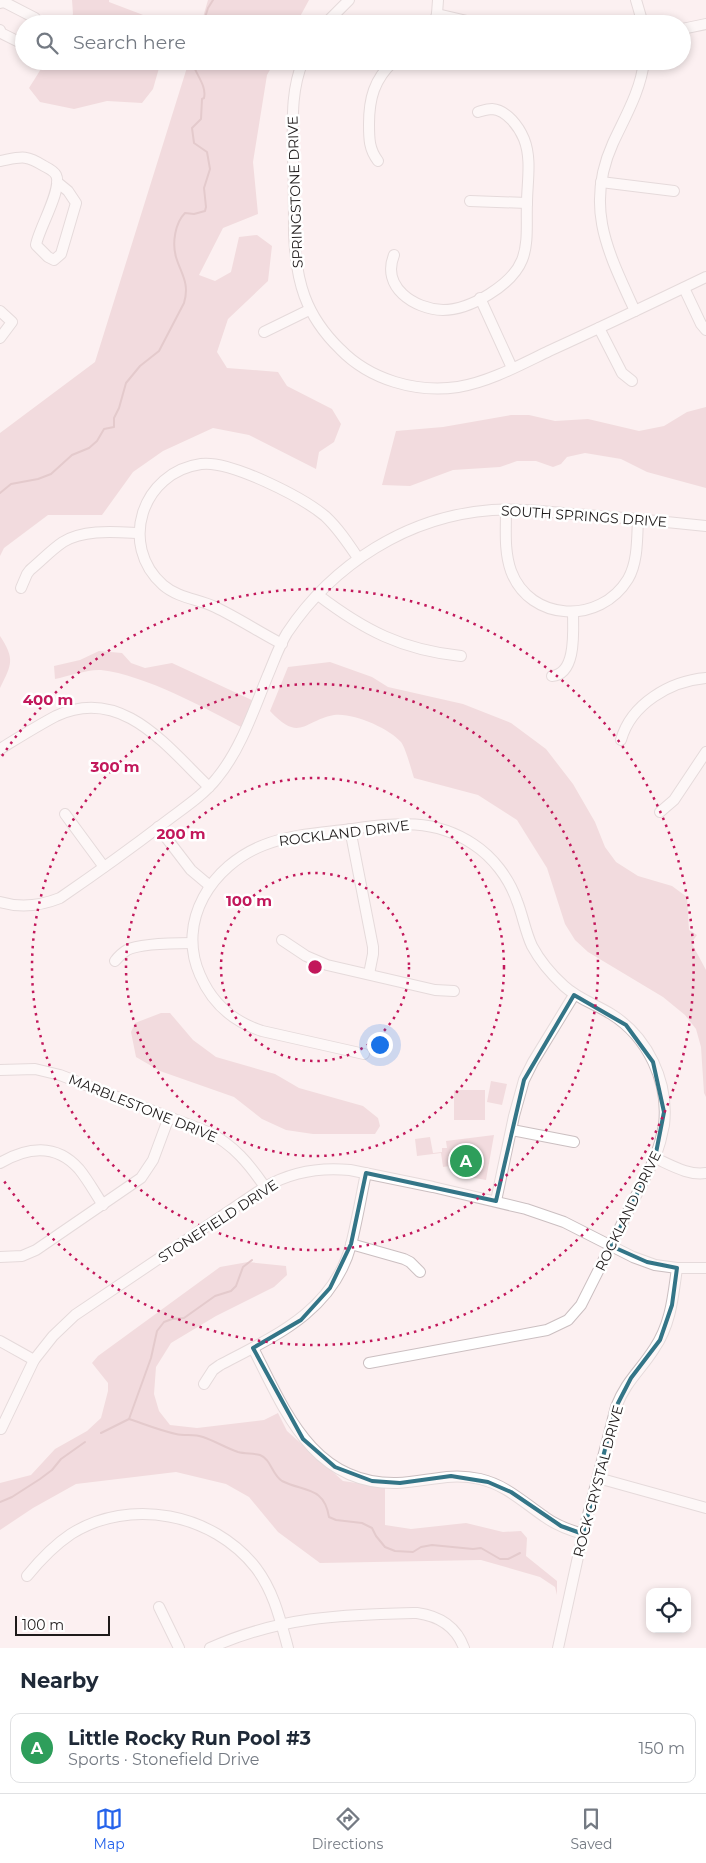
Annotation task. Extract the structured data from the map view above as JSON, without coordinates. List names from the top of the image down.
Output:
{
  "streets": {
    "street": [
      "SPRINGSTONE DRIVE",
      "SOUTH SPRINGS DRIVE",
      "ROCKLAND DRIVE",
      "MARBLESTONE DRIVE",
      "STONEFIELD DRIVE",
      "ROCK CRYSTAL DRIVE"
    ]
  },
  "crossings": [
    ["ROCKLAND DRIVE", "STONEFIELD DRIVE"],
    ["MARBLESTONE DRIVE", "STONEFIELD DRIVE"],
    ["STONEFIELD DRIVE", "ROCK CRYSTAL DRIVE"]
  ],
  "scale_bar": "100 m",
  "page": {
    "search": "Search here",
    "pins": "A",
    "scale": "100 m",
    "heading": "Nearby",
    "list": [
      {
        "mark": "A",
        "name": "Little Rocky Run Pool #3",
        "note": "Sports · Stonefield Drive",
        "value": "150 m"
      }
    ],
    "nav": ["Map", "Directions", "Saved"]
  },
  "rings": [
    "400 m",
    "300 m",
    "200 m",
    "100 m"
  ]
}
